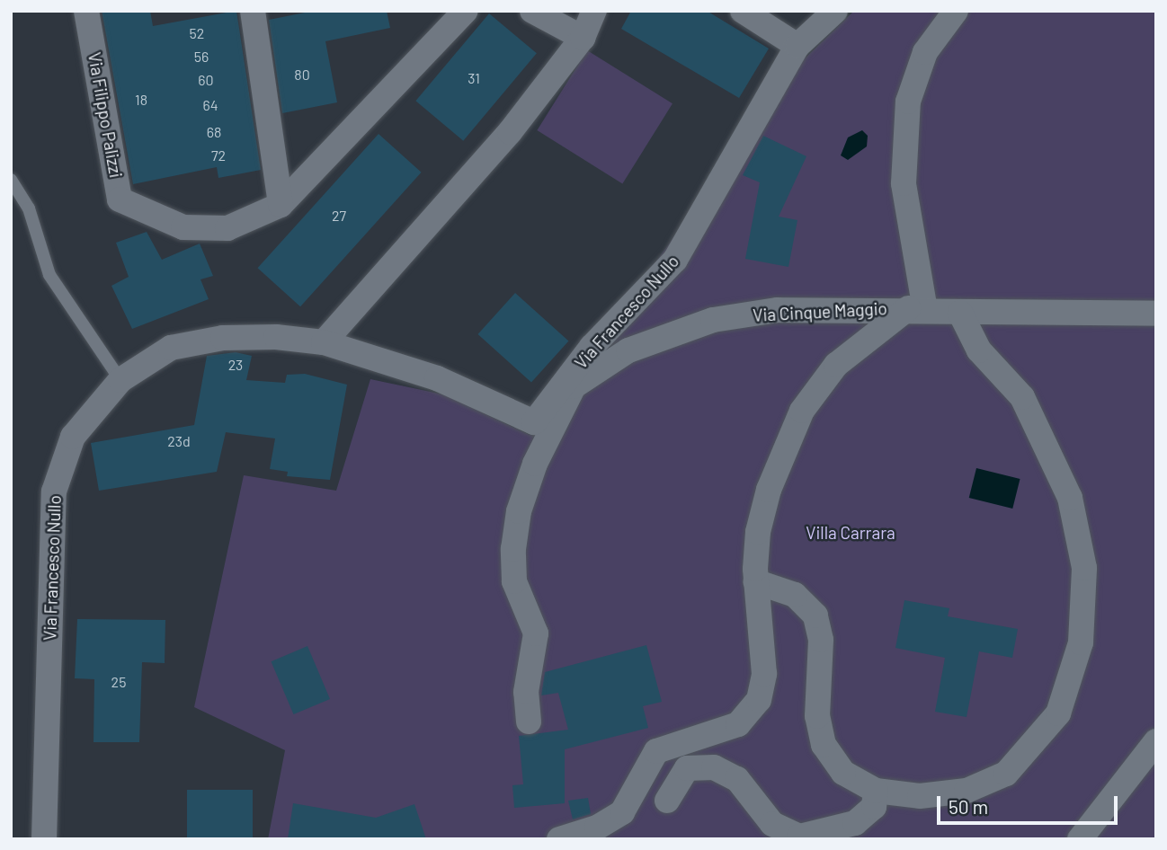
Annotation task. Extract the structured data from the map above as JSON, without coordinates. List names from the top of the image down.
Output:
{
  "streets": {
    "street": ["Via Filippo Palizzi", "Via Francesco Nullo", "Via Cinque Maggio"]
  },
  "parks": ["Villa Carrara"],
  "house_numbers": [
    "52",
    "56",
    "80",
    "31",
    "60",
    "18",
    "64",
    "68",
    "72",
    "27",
    "23",
    "23d",
    "25"
  ],
  "scale_bar": "50 m"
}
